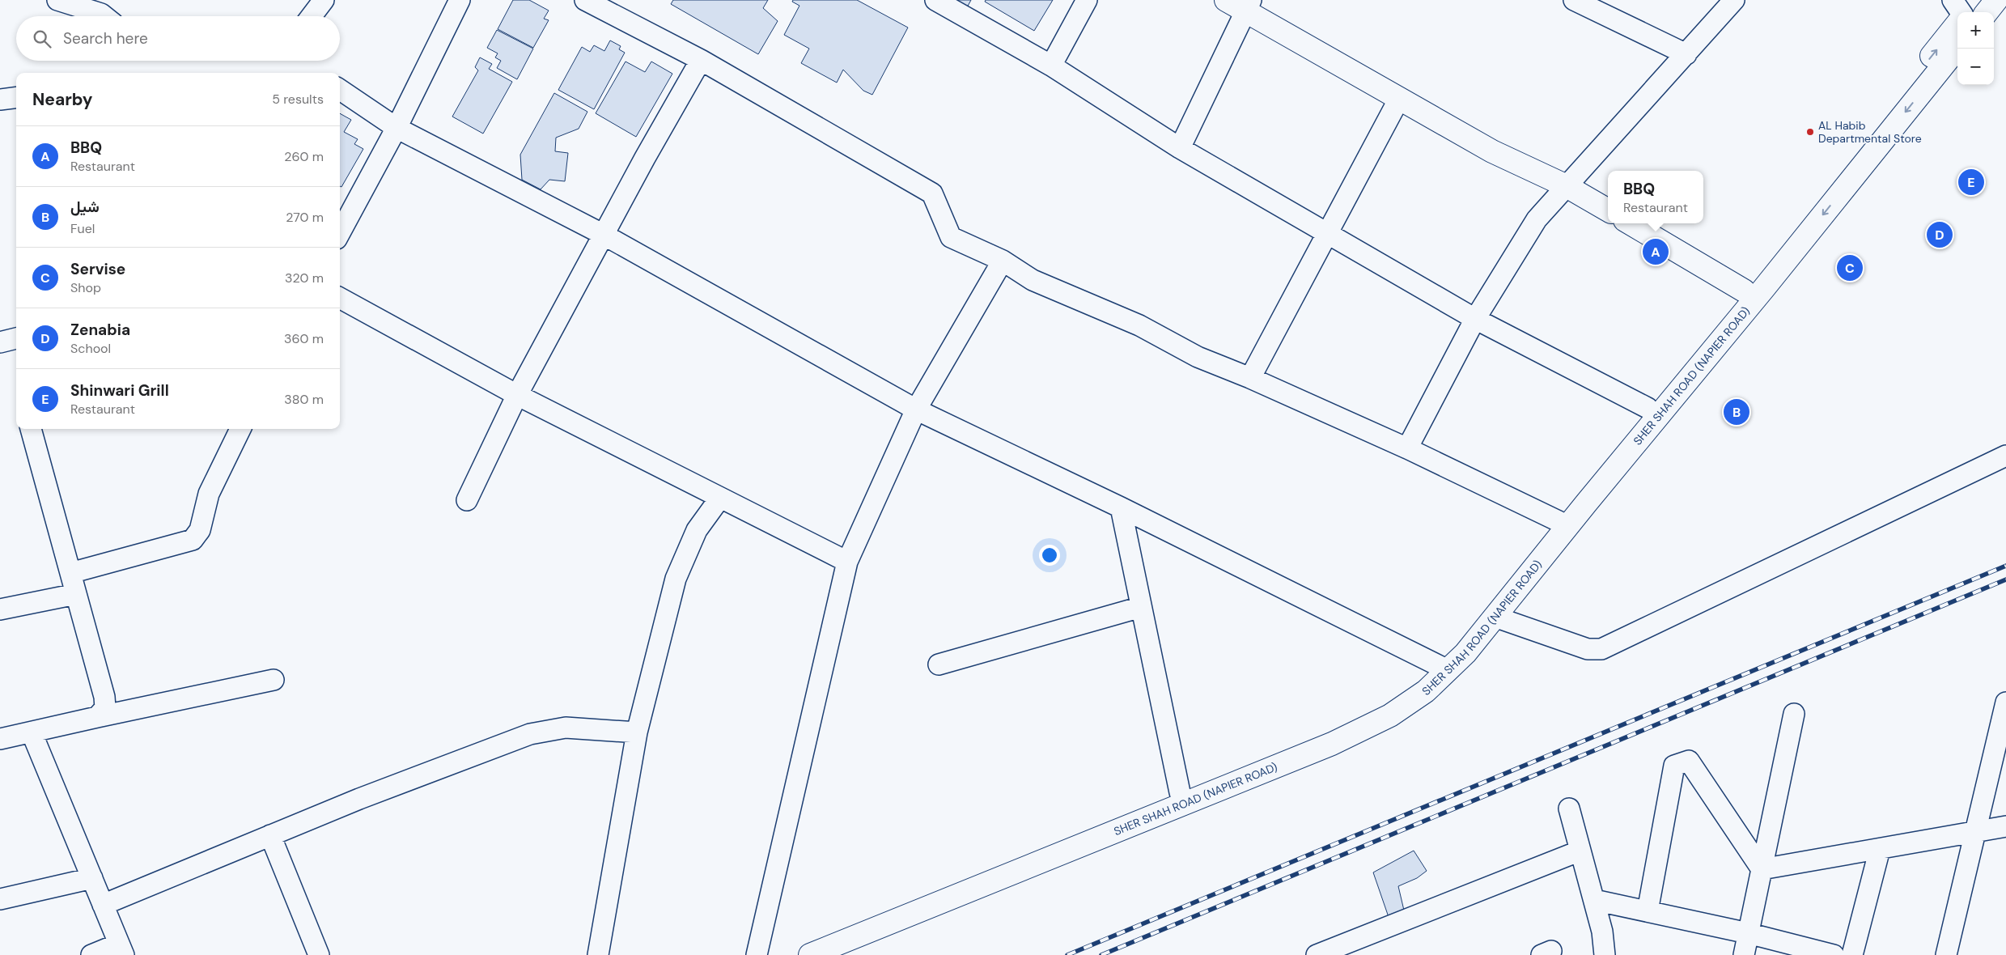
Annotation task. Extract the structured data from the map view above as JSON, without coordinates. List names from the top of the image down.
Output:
{
  "streets": {
    "main road": ["SHER SHAH ROAD (NAPIER ROAD)"]
  },
  "places": ["AL Habib Departmental Store"],
  "page": {
    "map_buttons": ["+", "−"],
    "search": "Search here",
    "heading": ["Nearby", "5 results"],
    "list": [
      {
        "mark": "A",
        "name": "BBQ",
        "note": "Restaurant",
        "value": "260 m"
      },
      {
        "mark": "B",
        "name": "شیل",
        "note": "Fuel",
        "value": "270 m"
      },
      {
        "mark": "C",
        "name": "Servise",
        "note": "Shop",
        "value": "320 m"
      },
      {
        "mark": "D",
        "name": "Zenabia",
        "note": "School",
        "value": "360 m"
      },
      {
        "mark": "E",
        "name": "Shinwari Grill",
        "note": "Restaurant",
        "value": "380 m"
      }
    ],
    "pins": [
      "E",
      "D",
      "A",
      "C",
      "B"
    ],
    "popup": ["BBQ", "Restaurant"]
  }
}
